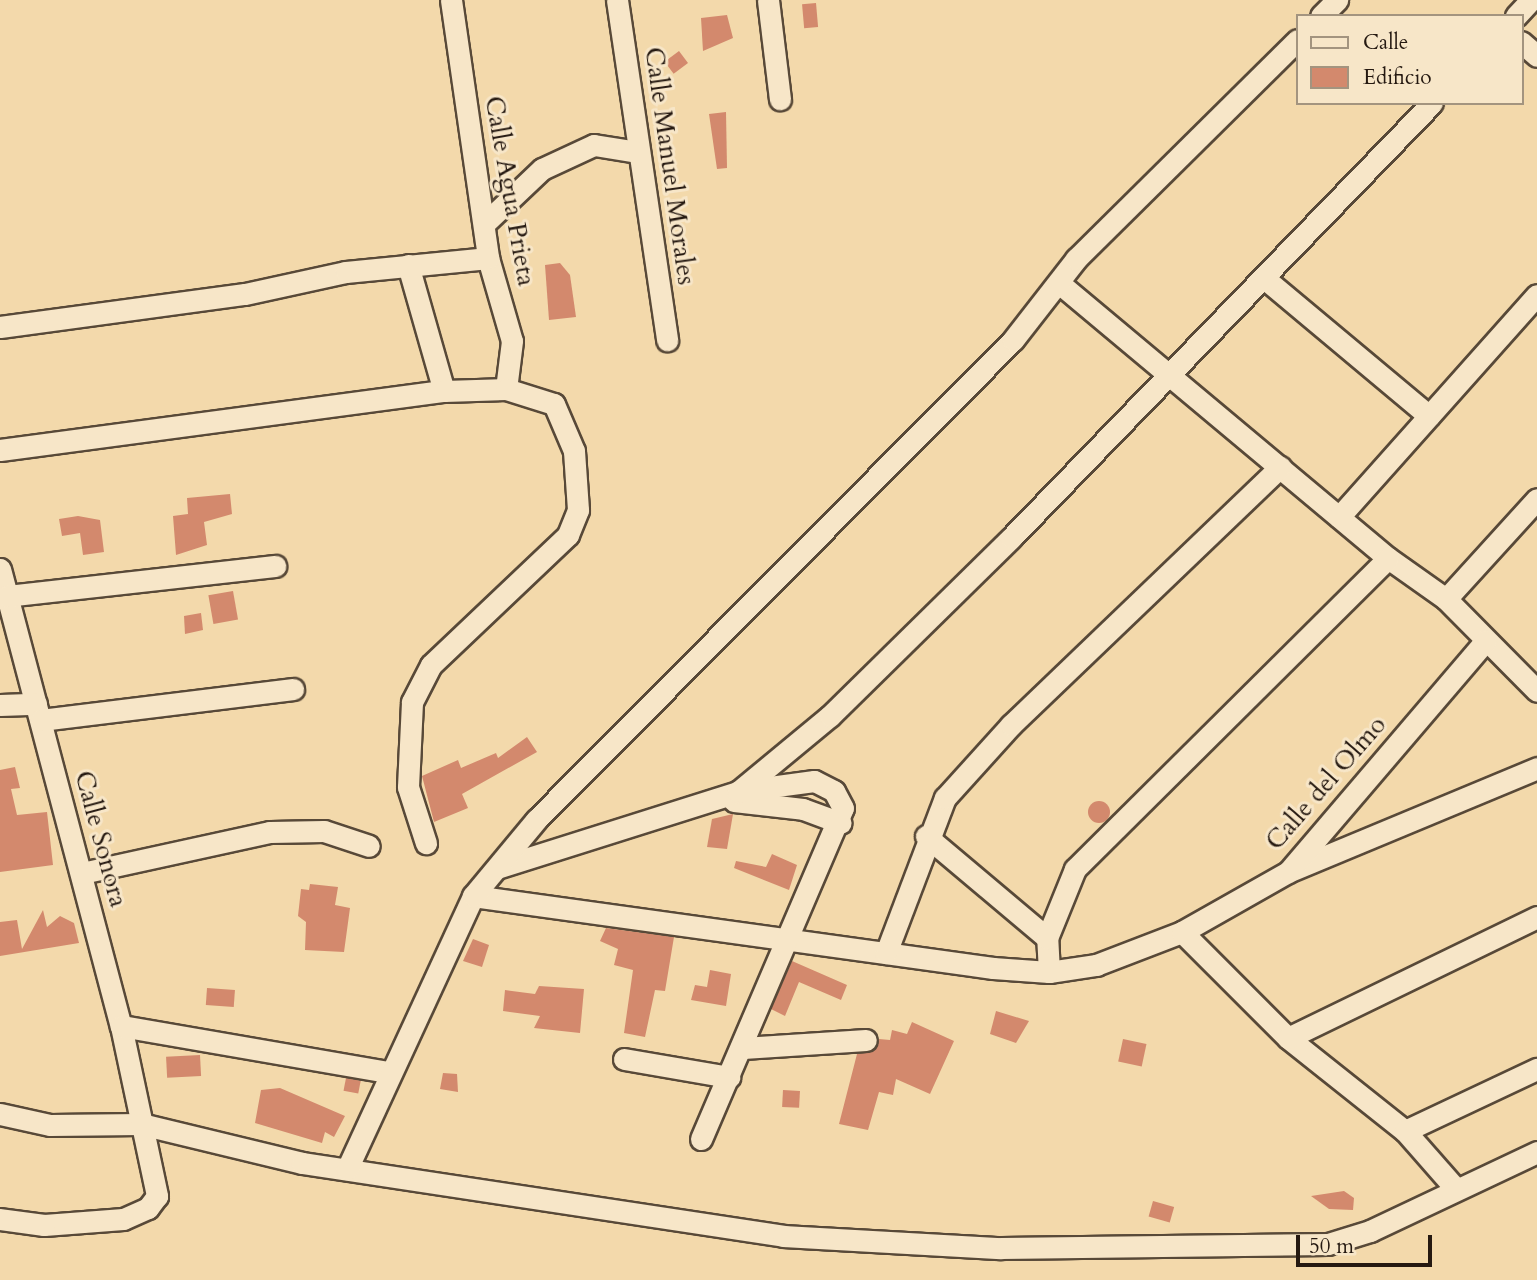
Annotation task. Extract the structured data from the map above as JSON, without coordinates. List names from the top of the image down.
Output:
{
  "streets": {
    "street": [
      "Calle Manuel Morales",
      "Calle Agua Prieta",
      "Calle del Olmo",
      "Calle Sonora"
    ]
  },
  "legend": ["Calle", "Edificio"],
  "scale_bar": "50 m"
}
